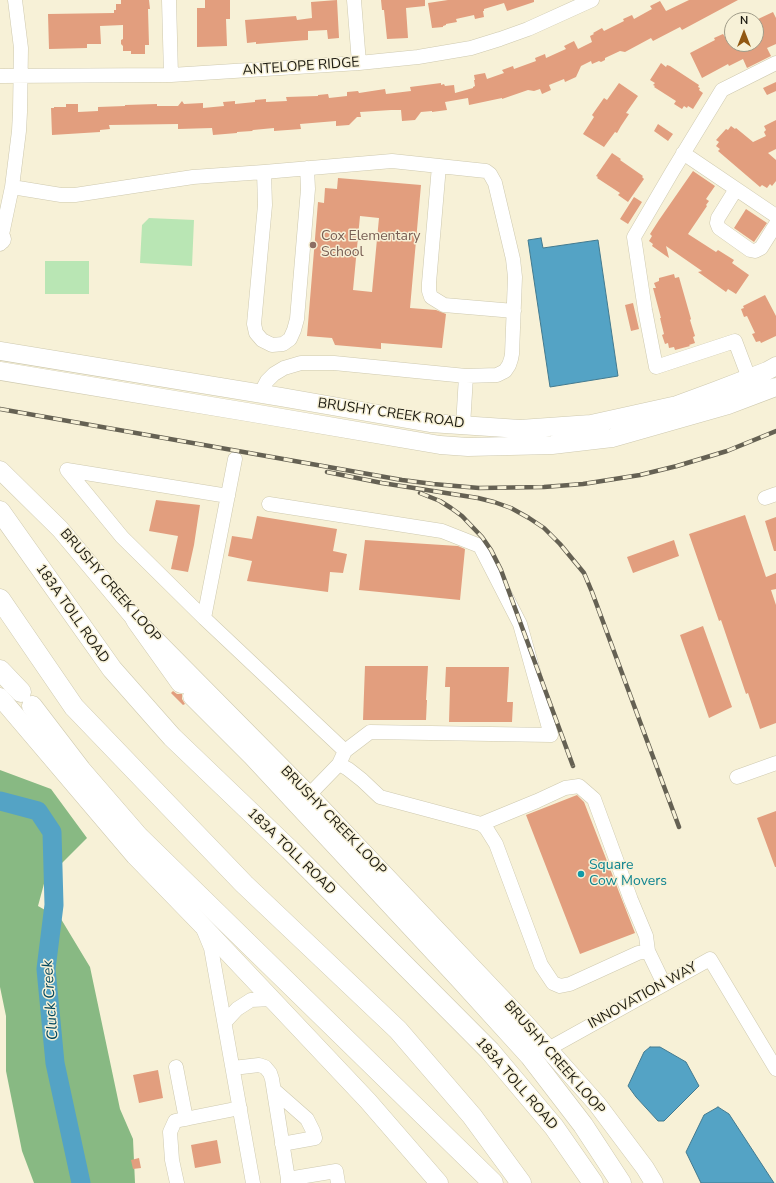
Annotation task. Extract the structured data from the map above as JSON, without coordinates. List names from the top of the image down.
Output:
{
  "streets": {
    "highway": ["183A TOLL ROAD"],
    "main road": ["BRUSHY CREEK ROAD", "BRUSHY CREEK LOOP"],
    "street": ["ANTELOPE RIDGE", "INNOVATION WAY"]
  },
  "crossings": [
    ["BRUSHY CREEK LOOP", "INNOVATION WAY"]
  ],
  "water": ["Cluck Creek"],
  "places": ["Cox Elementary School", "Square Cow Movers"],
  "north": "top"
}
